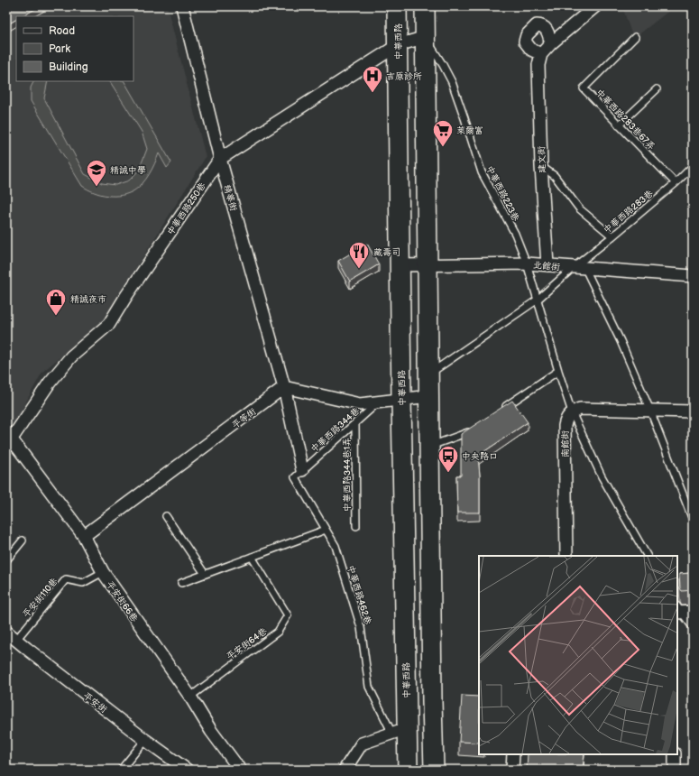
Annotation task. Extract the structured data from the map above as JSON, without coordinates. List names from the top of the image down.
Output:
{
  "streets": {
    "main road": ["中華西路"],
    "street": [
      "建文街",
      "精華街",
      "中華西路250巷",
      "北館街",
      "平等街",
      "南館街",
      "平安街66巷",
      "平安街"
    ],
    "lane": [
      "中華西路283巷67弄",
      "中華西路223巷",
      "中華西路283巷",
      "中華西路344巷",
      "中華西路344巷1弄",
      "中華西路462巷",
      "平安街110巷",
      "平安街64巷"
    ]
  },
  "crossings": [
    ["中華西路", "中華西路250巷"],
    ["中華西路", "北館街"],
    ["中華西路", "中華西路462巷"],
    ["中華西路283巷67弄", "中華西路283巷"],
    ["建文街", "北館街"],
    ["中華西路223巷", "中華西路250巷"],
    ["中華西路223巷", "中華西路283巷"],
    ["中華西路223巷", "北館街"],
    ["中華西路223巷", "南館街"],
    ["精華街", "中華西路250巷"],
    ["精華街", "平等街"],
    ["精華街", "中華西路344巷"],
    ["精華街", "中華西路462巷"],
    ["中華西路250巷", "平安街66巷"],
    ["中華西路283巷", "北館街"],
    ["平等街", "平安街66巷"],
    ["中華西路344巷", "中華西路344巷1弄"],
    ["中華西路344巷", "中華西路462巷"],
    ["平安街110巷", "平安街66巷"],
    ["平安街110巷", "平安街"],
    ["平安街66巷", "平安街64巷"]
  ],
  "places": {
    "hospital": ["吉原診所"],
    "supermarket": ["萊爾富"],
    "school or university": ["精誠中學"],
    "restaurant": ["藏壽司"],
    "shop": ["精誠夜市"],
    "bus stop": ["中央路口"]
  },
  "legend": ["Road", "Park", "Building"]
}
